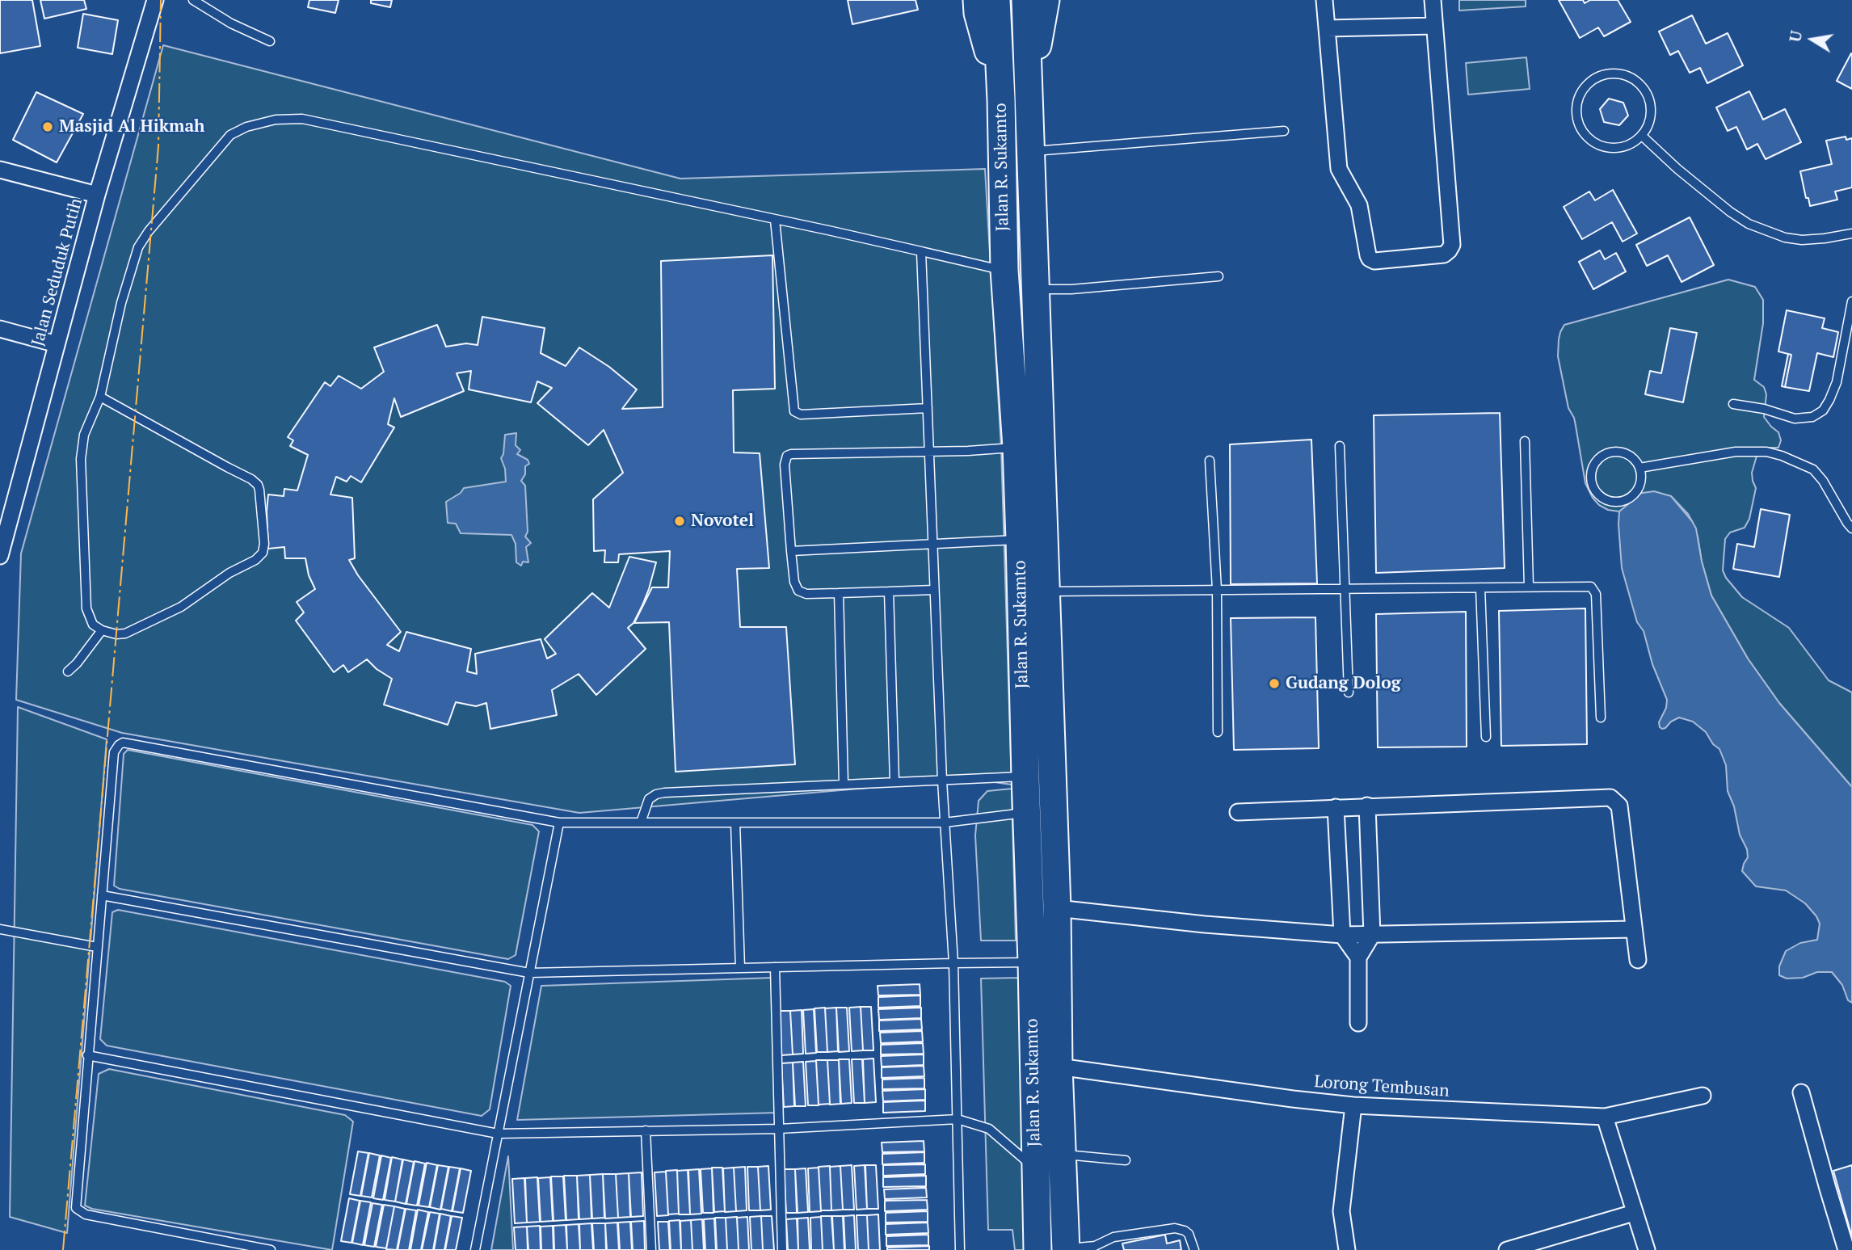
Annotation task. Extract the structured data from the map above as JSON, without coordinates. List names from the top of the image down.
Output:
{
  "streets": {
    "highway": ["Jalan R. Sukamto"],
    "street": ["Jalan Seduduk Putih", "Lorong Tembusan"]
  },
  "crossings": [
    ["Jalan R. Sukamto", "Lorong Tembusan"]
  ],
  "places": ["Masjid Al Hikmah", "Novotel", "Gudang Dolog"],
  "north": "left"
}
